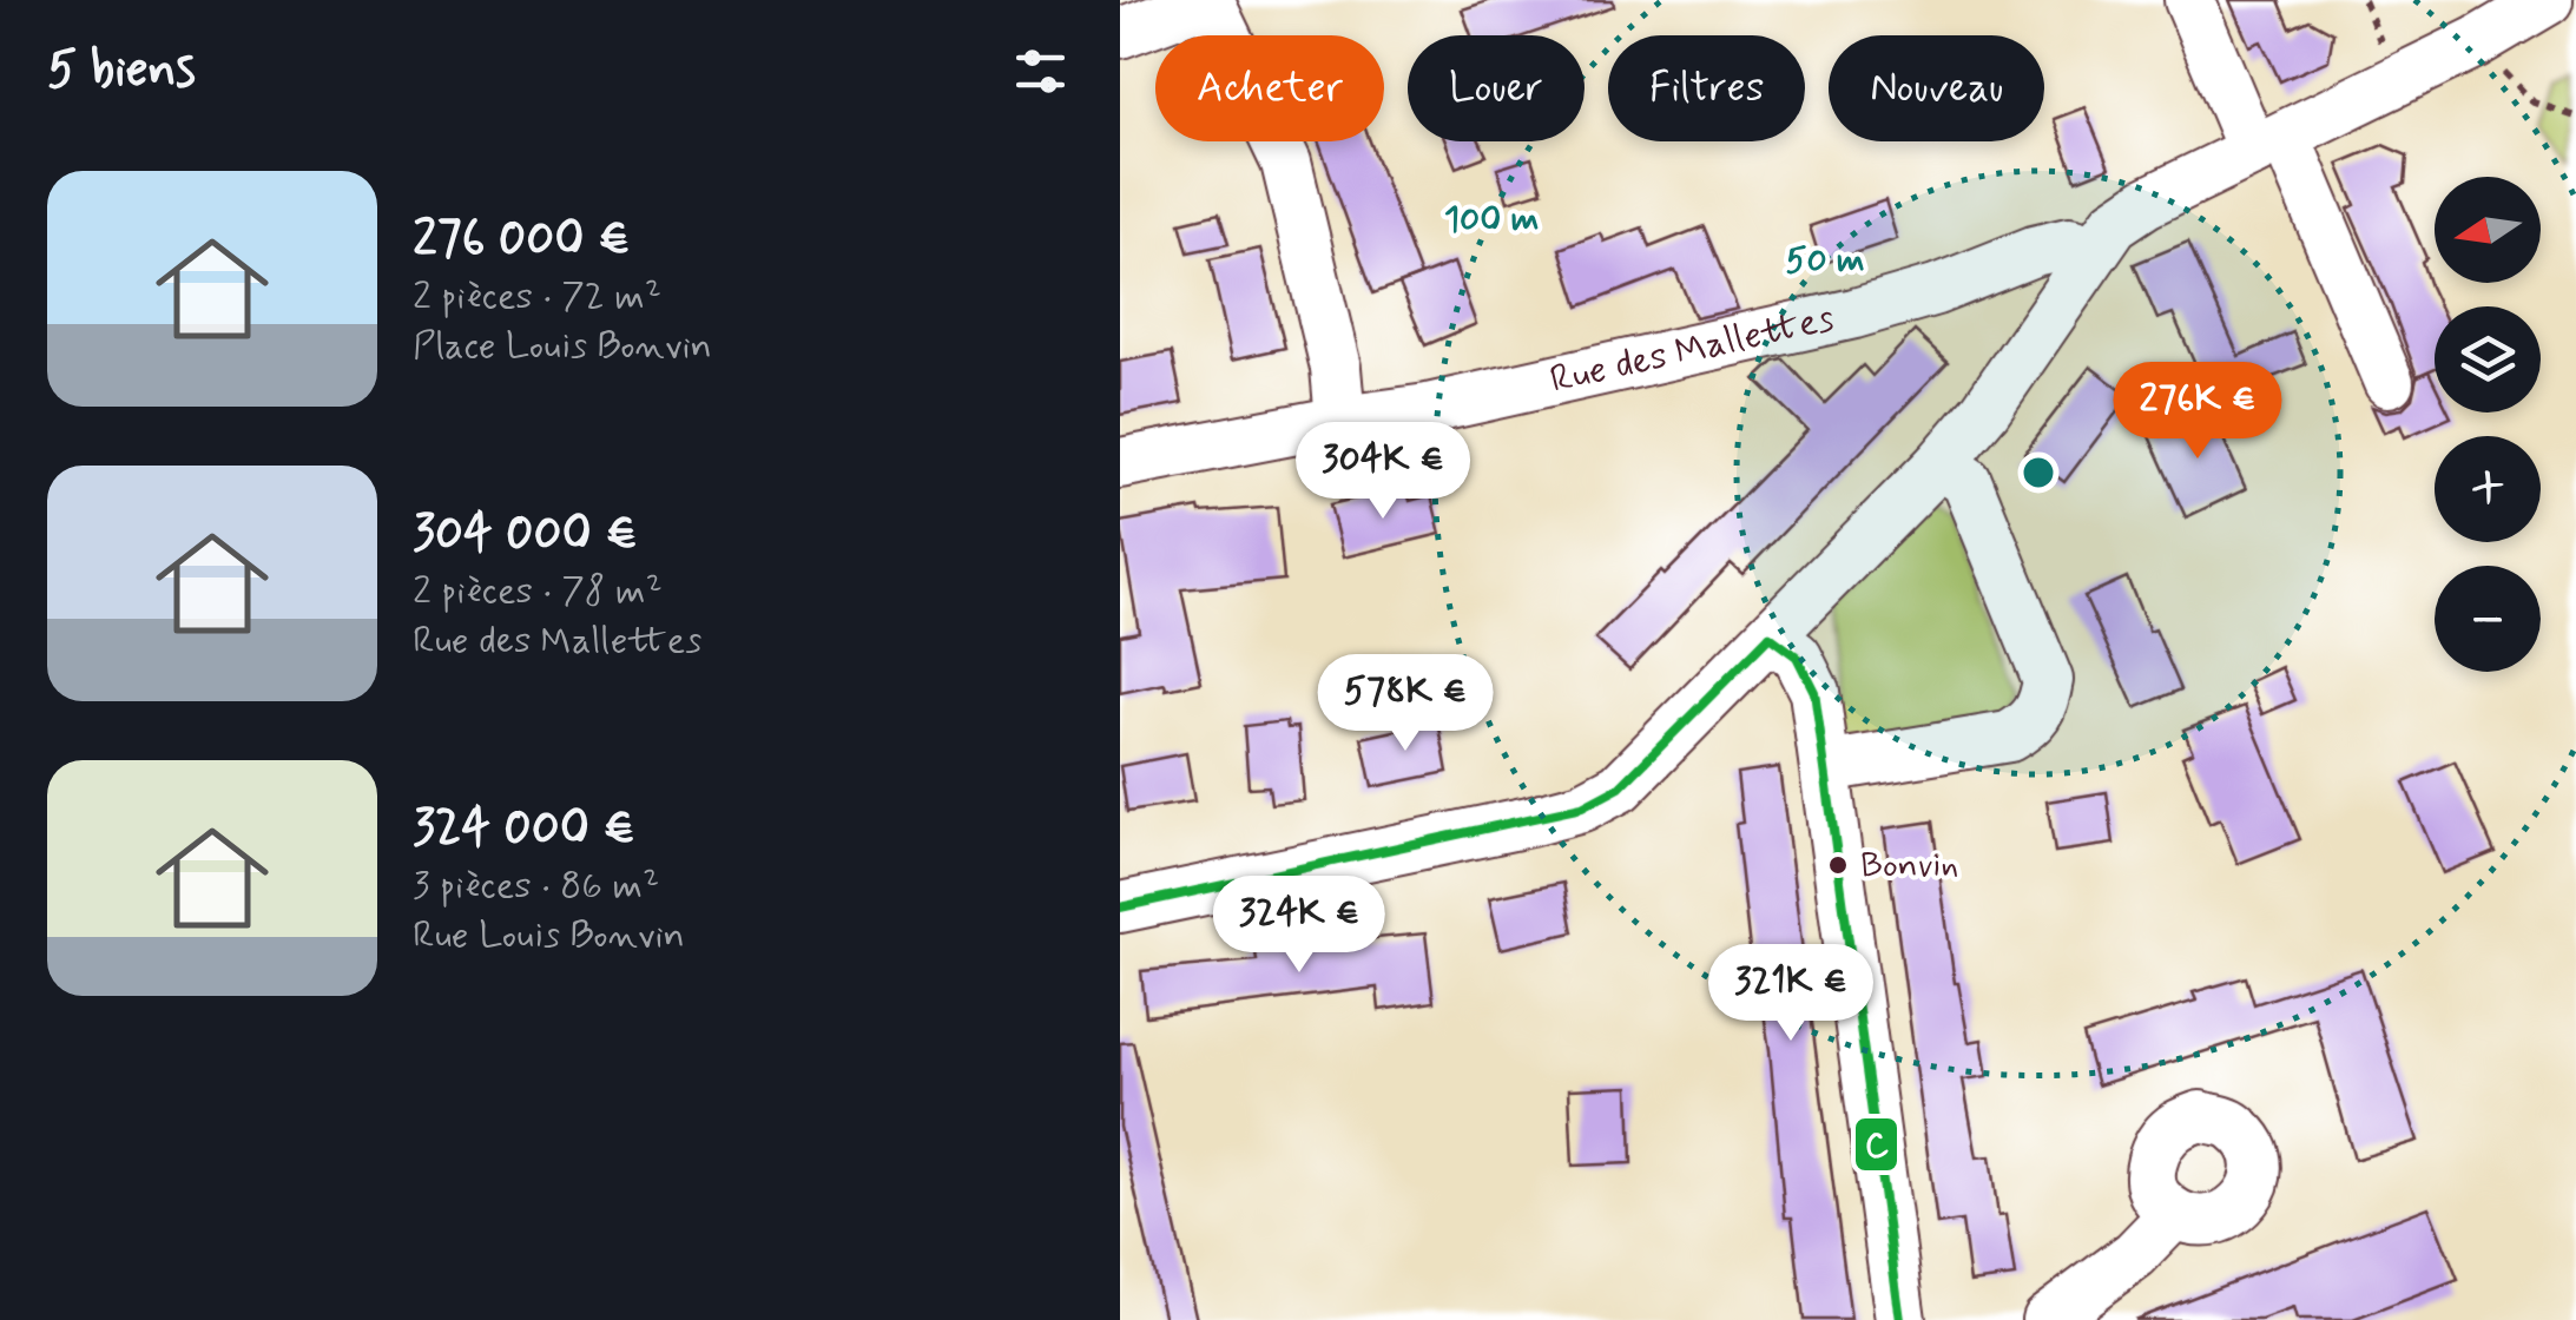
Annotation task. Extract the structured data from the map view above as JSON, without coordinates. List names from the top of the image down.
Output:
{
  "streets": {
    "street": ["Rue des Mallettes"]
  },
  "places": ["Bonvin"],
  "lines": ["transit line C"],
  "north": "left",
  "page": {
    "heading": "5 biens",
    "chip": [
      "Acheter",
      "Louer",
      "Filtres",
      "Nouveau"
    ],
    "list": [
      {
        "name": "276 000 €",
        "note": "2 pièces · 72 m² · Place Louis Bonvin"
      },
      {
        "name": "304 000 €",
        "note": "2 pièces · 78 m² · Rue des Mallettes"
      },
      {
        "name": "324 000 €",
        "note": "3 pièces · 86 m² · Rue Louis Bonvin"
      }
    ],
    "map_buttons": ["+", "−"],
    "price": [
      "276K €",
      "304K €",
      "578K €",
      "324K €",
      "321K €"
    ]
  },
  "rings": ["100 m", "50 m"]
}
